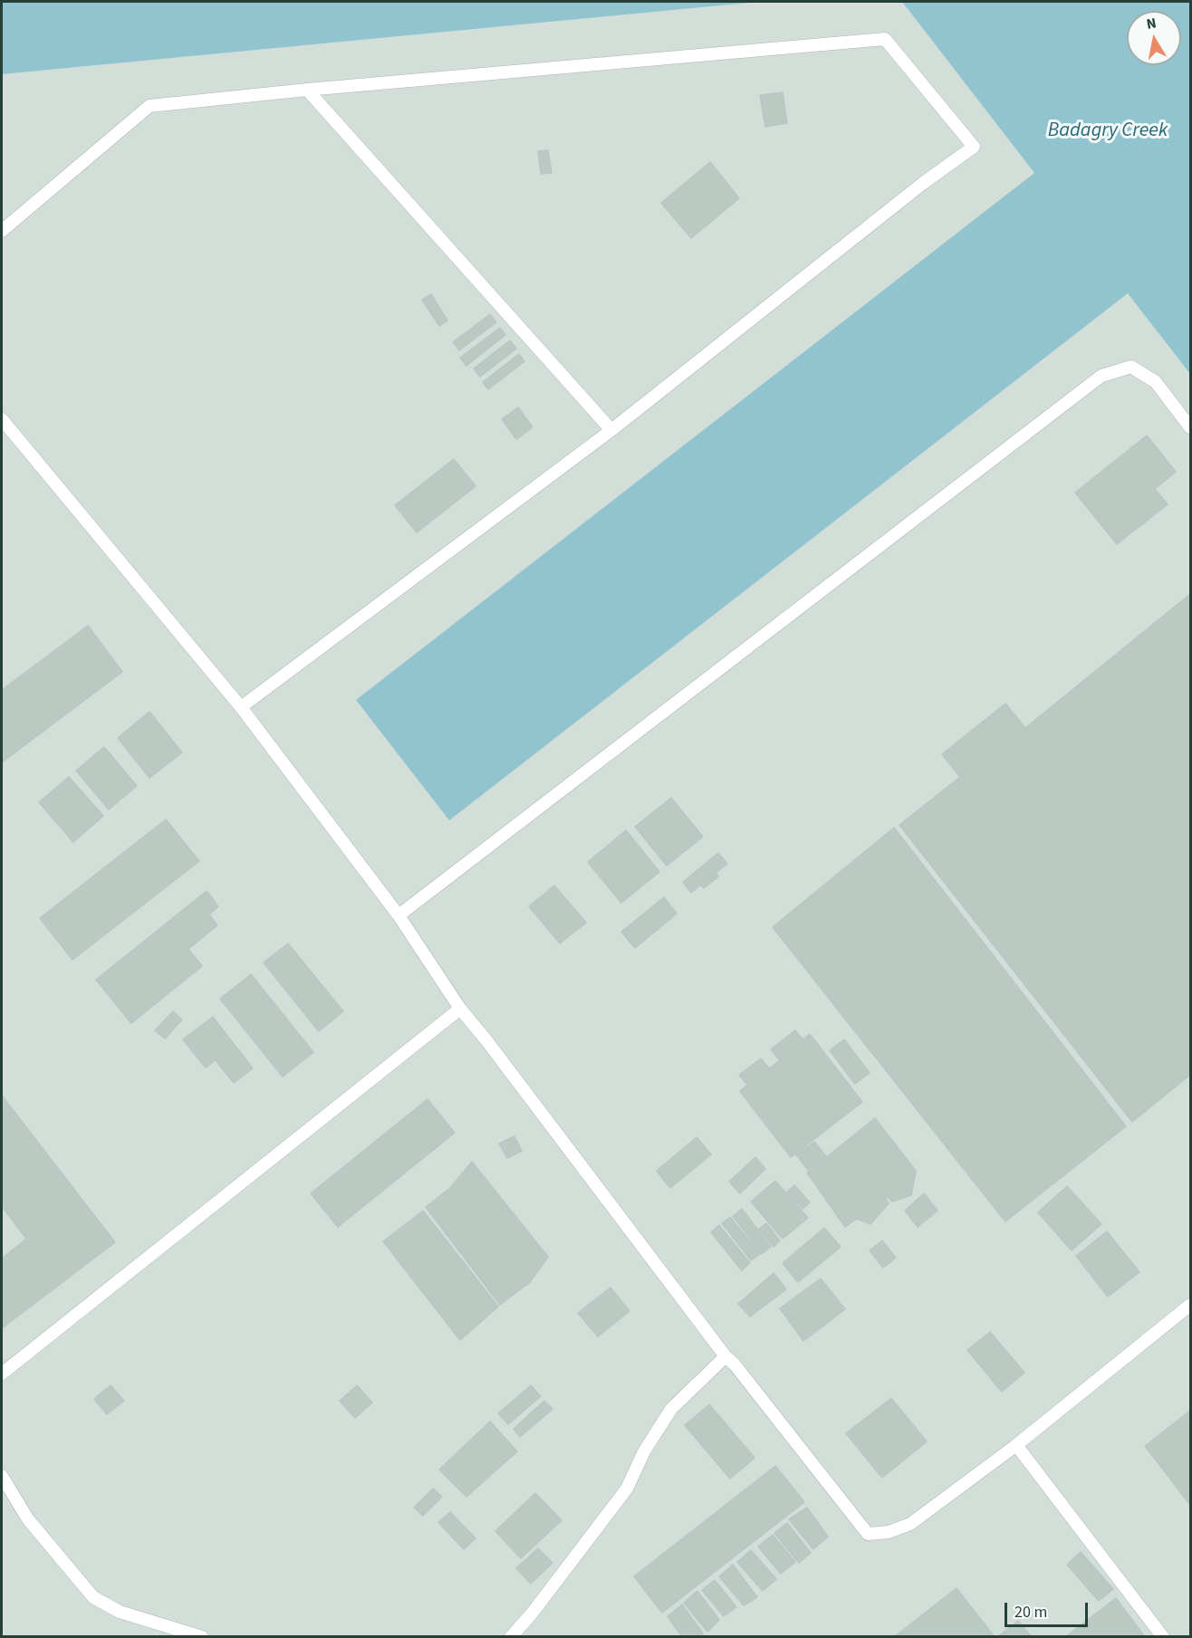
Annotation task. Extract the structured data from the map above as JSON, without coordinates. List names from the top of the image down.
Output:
{
  "water": ["Badagry Creek"],
  "scale_bar": "20 m",
  "north": "top"
}
